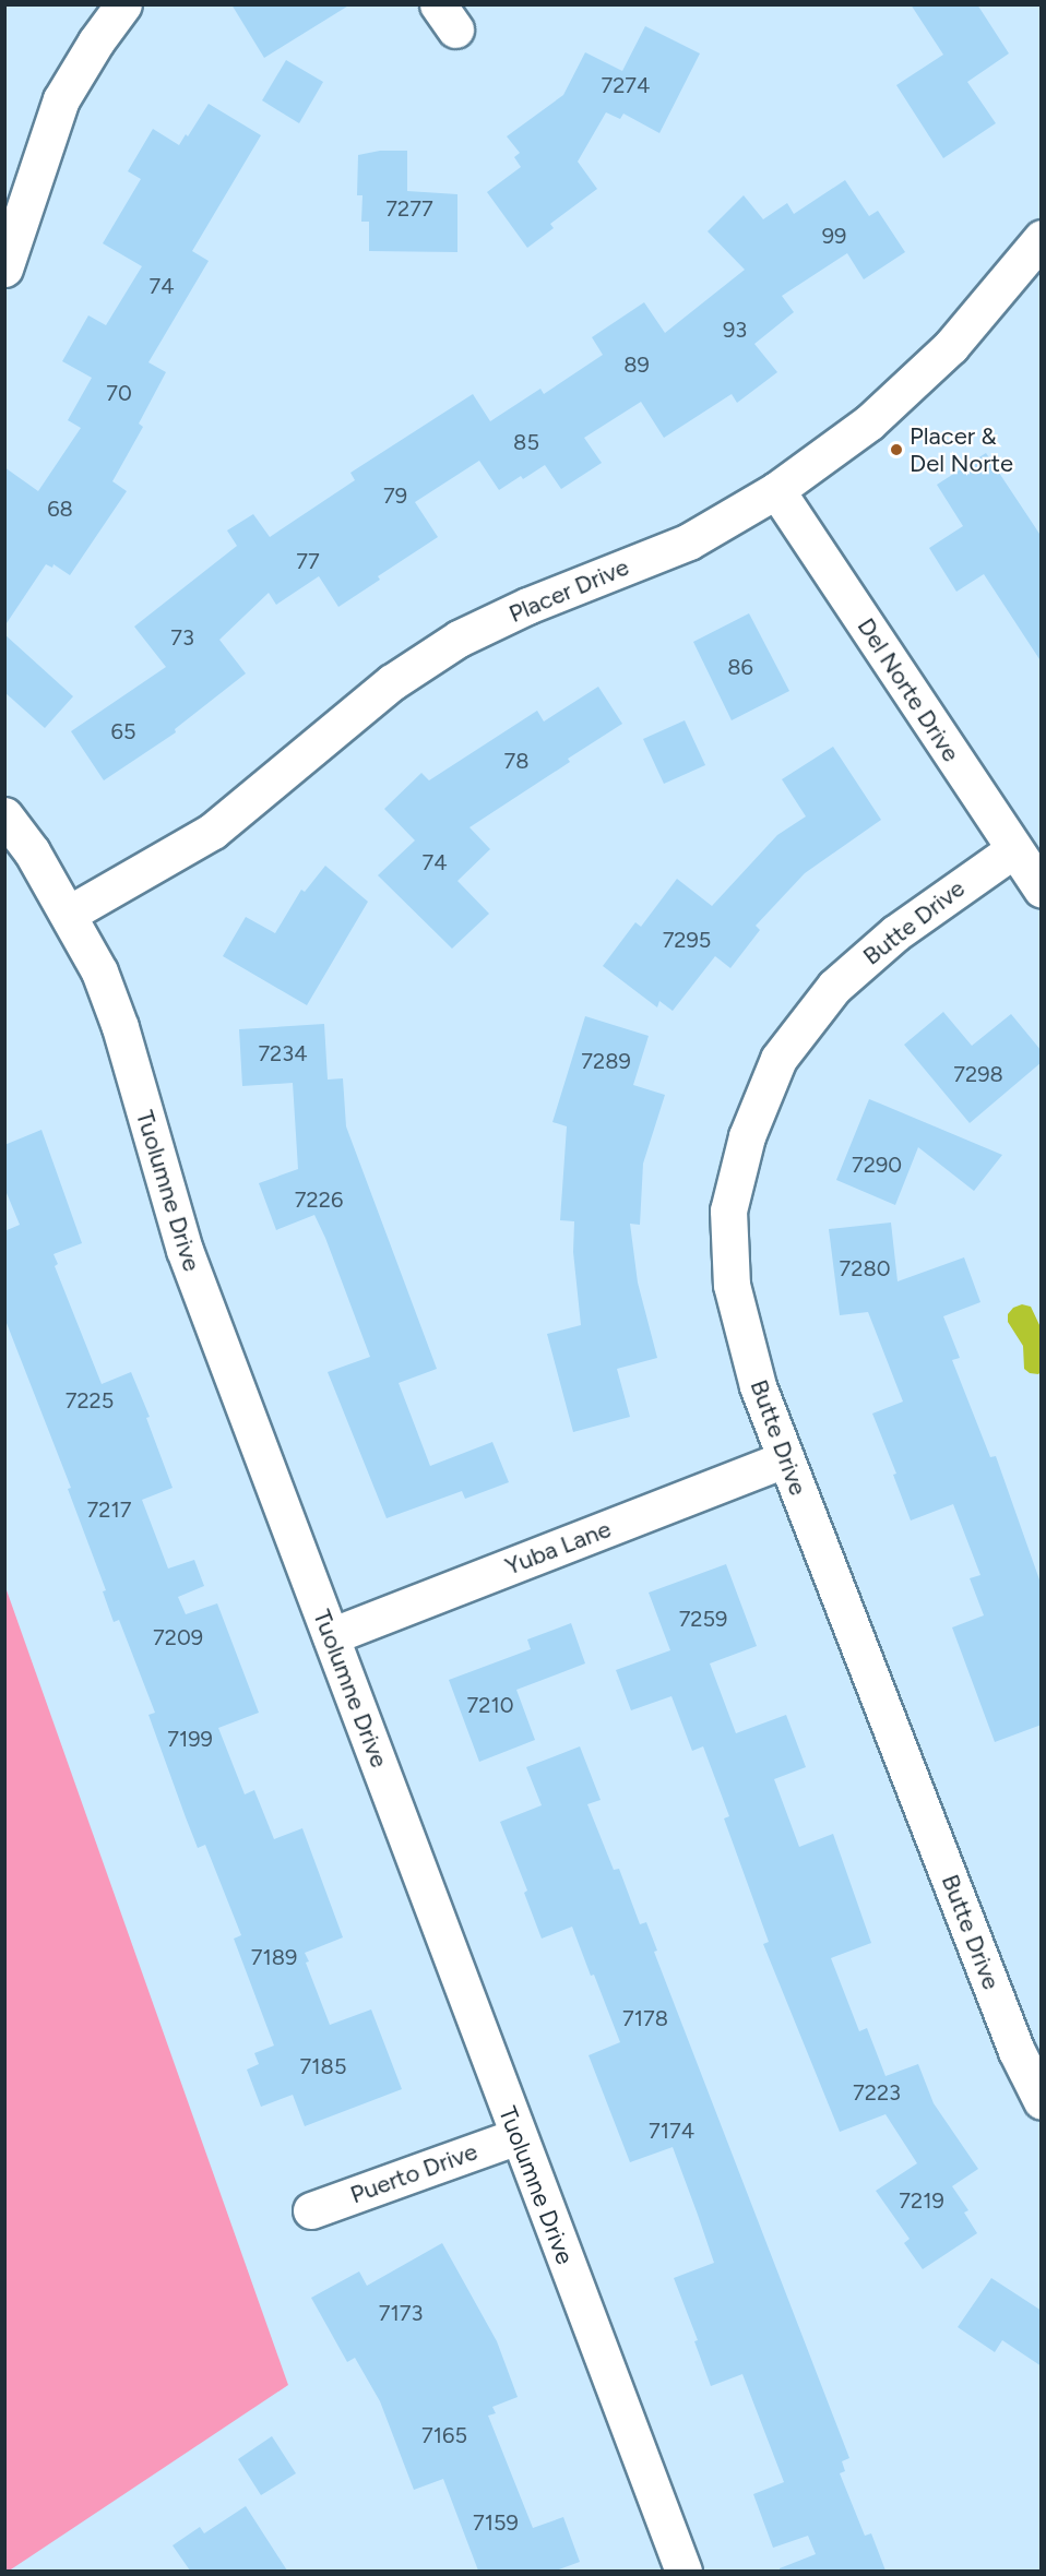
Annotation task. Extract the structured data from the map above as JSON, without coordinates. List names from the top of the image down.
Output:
{
  "streets": {
    "street": [
      "Placer Drive",
      "Del Norte Drive",
      "Butte Drive",
      "Tuolumne Drive",
      "Yuba Lane",
      "Puerto Drive"
    ]
  },
  "crossings": [
    ["Placer Drive", "Del Norte Drive"],
    ["Placer Drive", "Tuolumne Drive"],
    ["Del Norte Drive", "Butte Drive"],
    ["Butte Drive", "Yuba Lane"],
    ["Tuolumne Drive", "Yuba Lane"],
    ["Tuolumne Drive", "Puerto Drive"]
  ],
  "places": ["Placer & Del Norte"],
  "house_numbers": [
    "7274",
    "7277",
    "99",
    "74",
    "93",
    "89",
    "70",
    "85",
    "79",
    "68",
    "77",
    "73",
    "86",
    "65",
    "78",
    "74",
    "7295",
    "7234",
    "7289",
    "7298",
    "7290",
    "7226",
    "7280",
    "7225",
    "7217",
    "7259",
    "7209",
    "7210",
    "7199",
    "7189",
    "7178",
    "7185",
    "7223",
    "7174",
    "7219",
    "7173",
    "7165",
    "7159"
  ]
}
